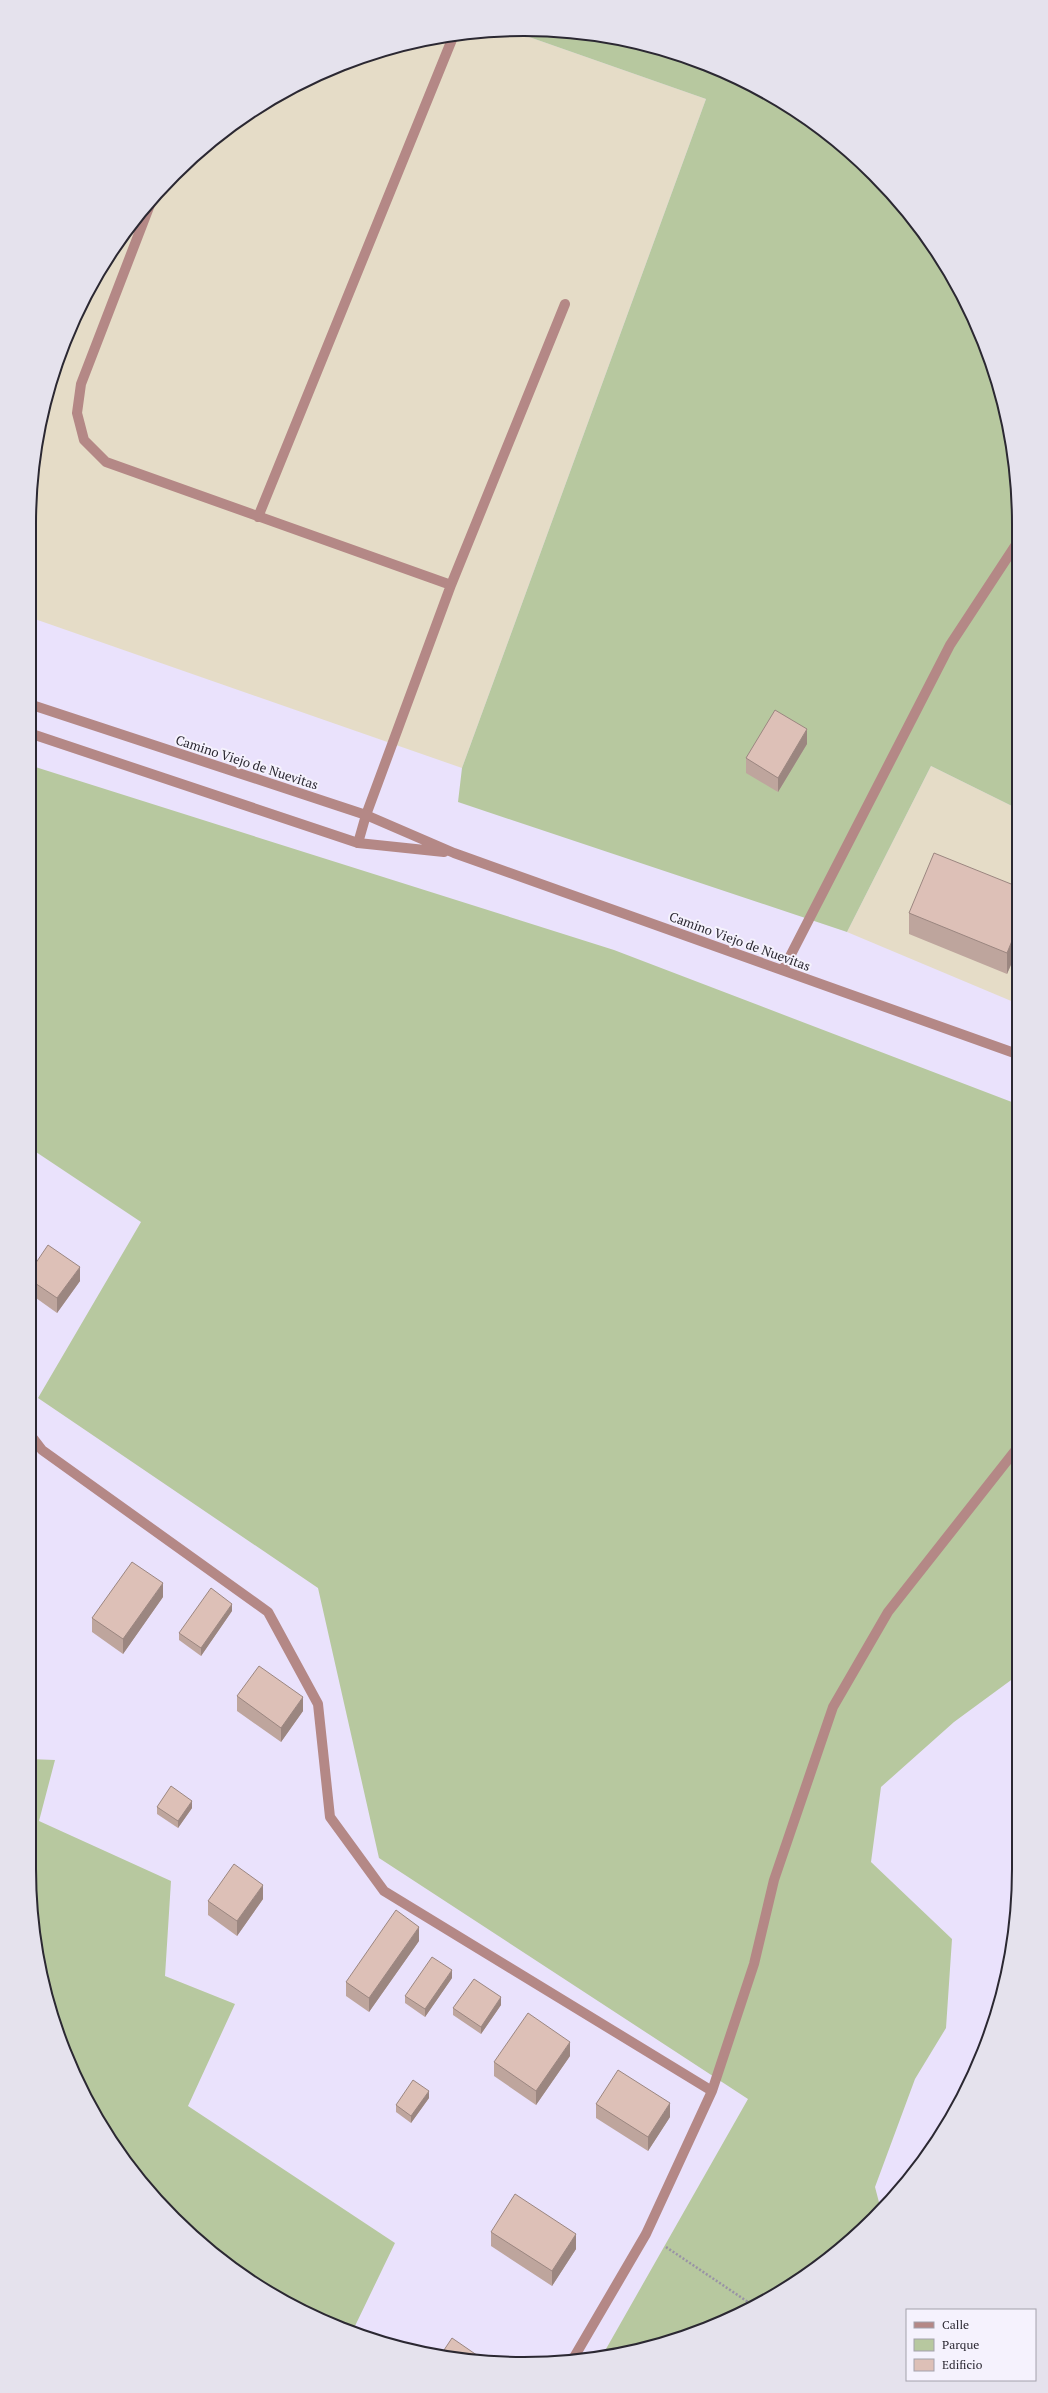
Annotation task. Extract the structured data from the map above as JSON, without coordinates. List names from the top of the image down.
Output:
{
  "streets": {
    "street": ["Camino Viejo de Nuevitas"]
  },
  "legend": ["Calle", "Parque", "Edificio"]
}
